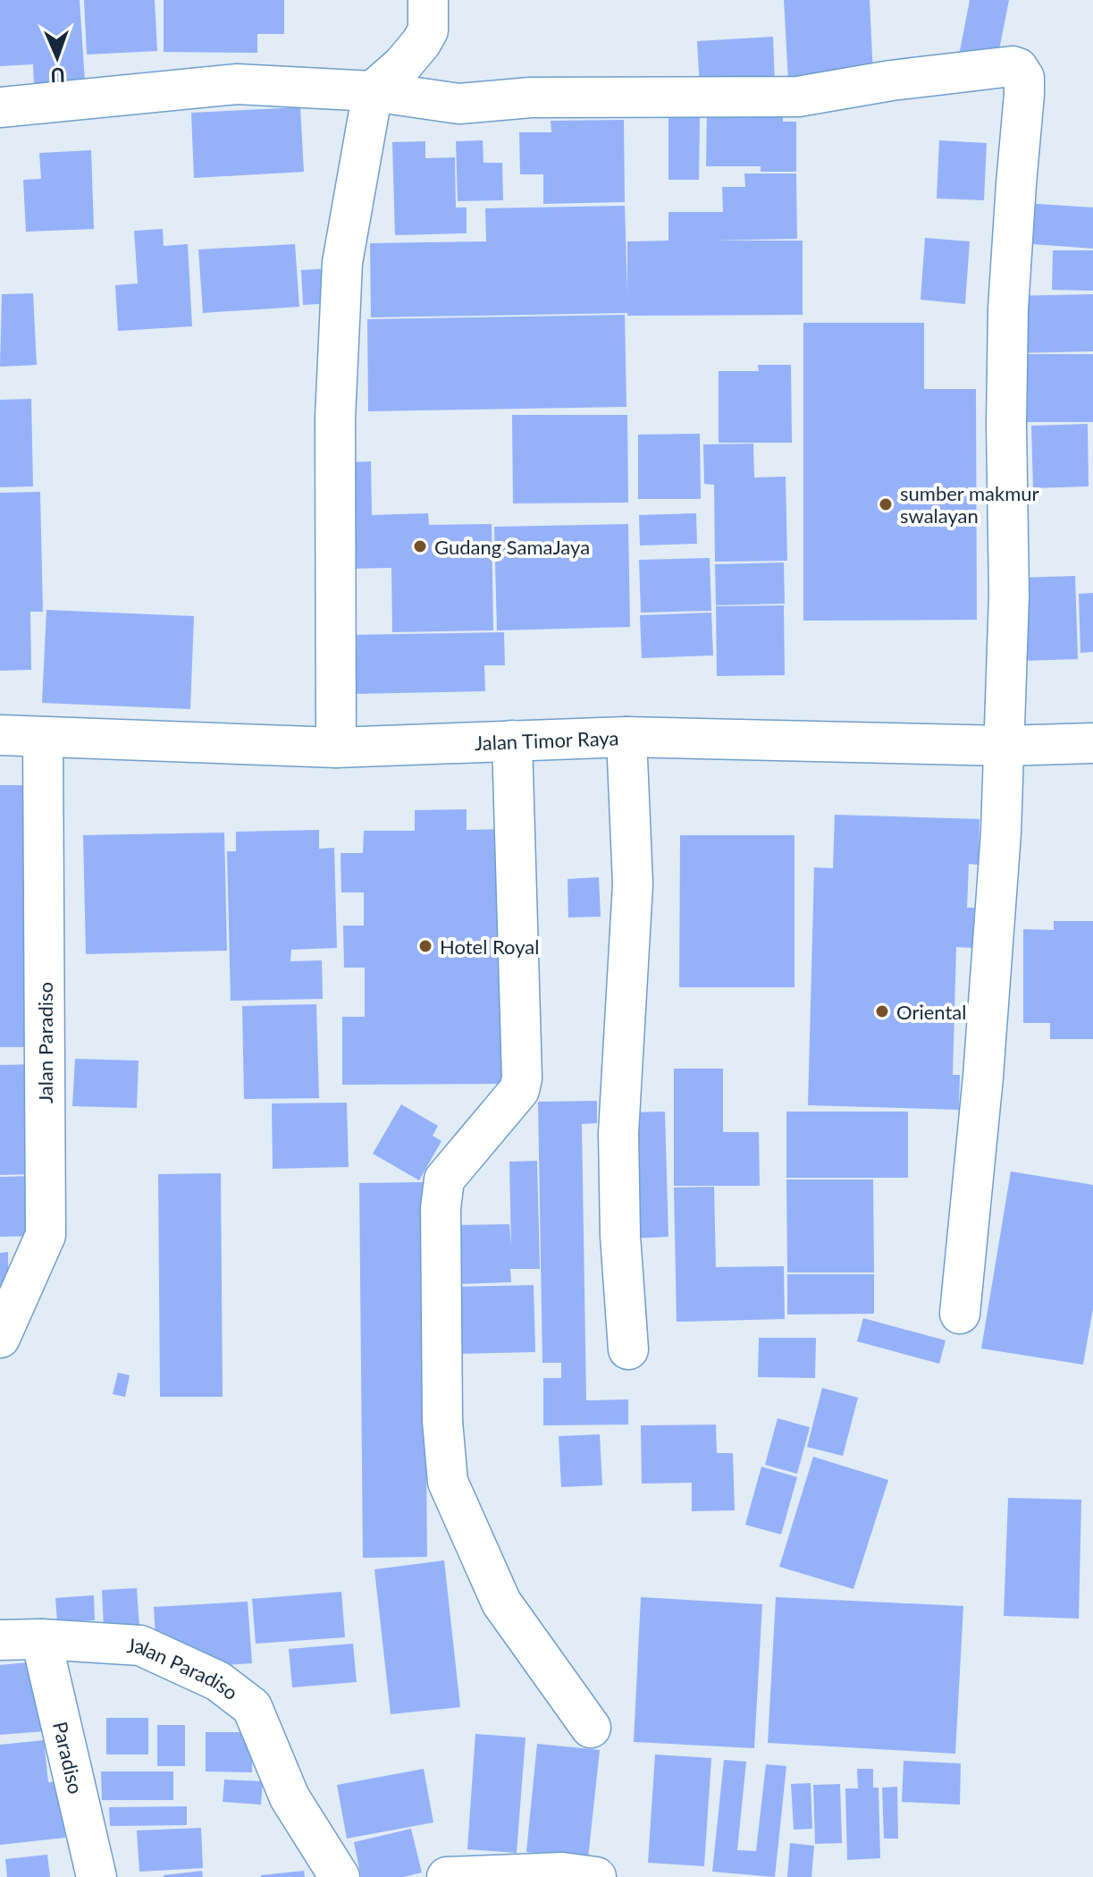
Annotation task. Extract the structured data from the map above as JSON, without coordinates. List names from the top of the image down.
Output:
{
  "streets": {
    "main road": ["Jalan Timor Raya", "Jalan Paradiso", "Paradiso"]
  },
  "crossings": [
    ["Jalan Timor Raya", "Jalan Paradiso"],
    ["Jalan Paradiso", "Paradiso"]
  ],
  "places": [
    "sumber makmur swalayan",
    "Gudang SamaJaya",
    "Hotel Royal",
    "Oriental"
  ],
  "north": "bottom"
}
